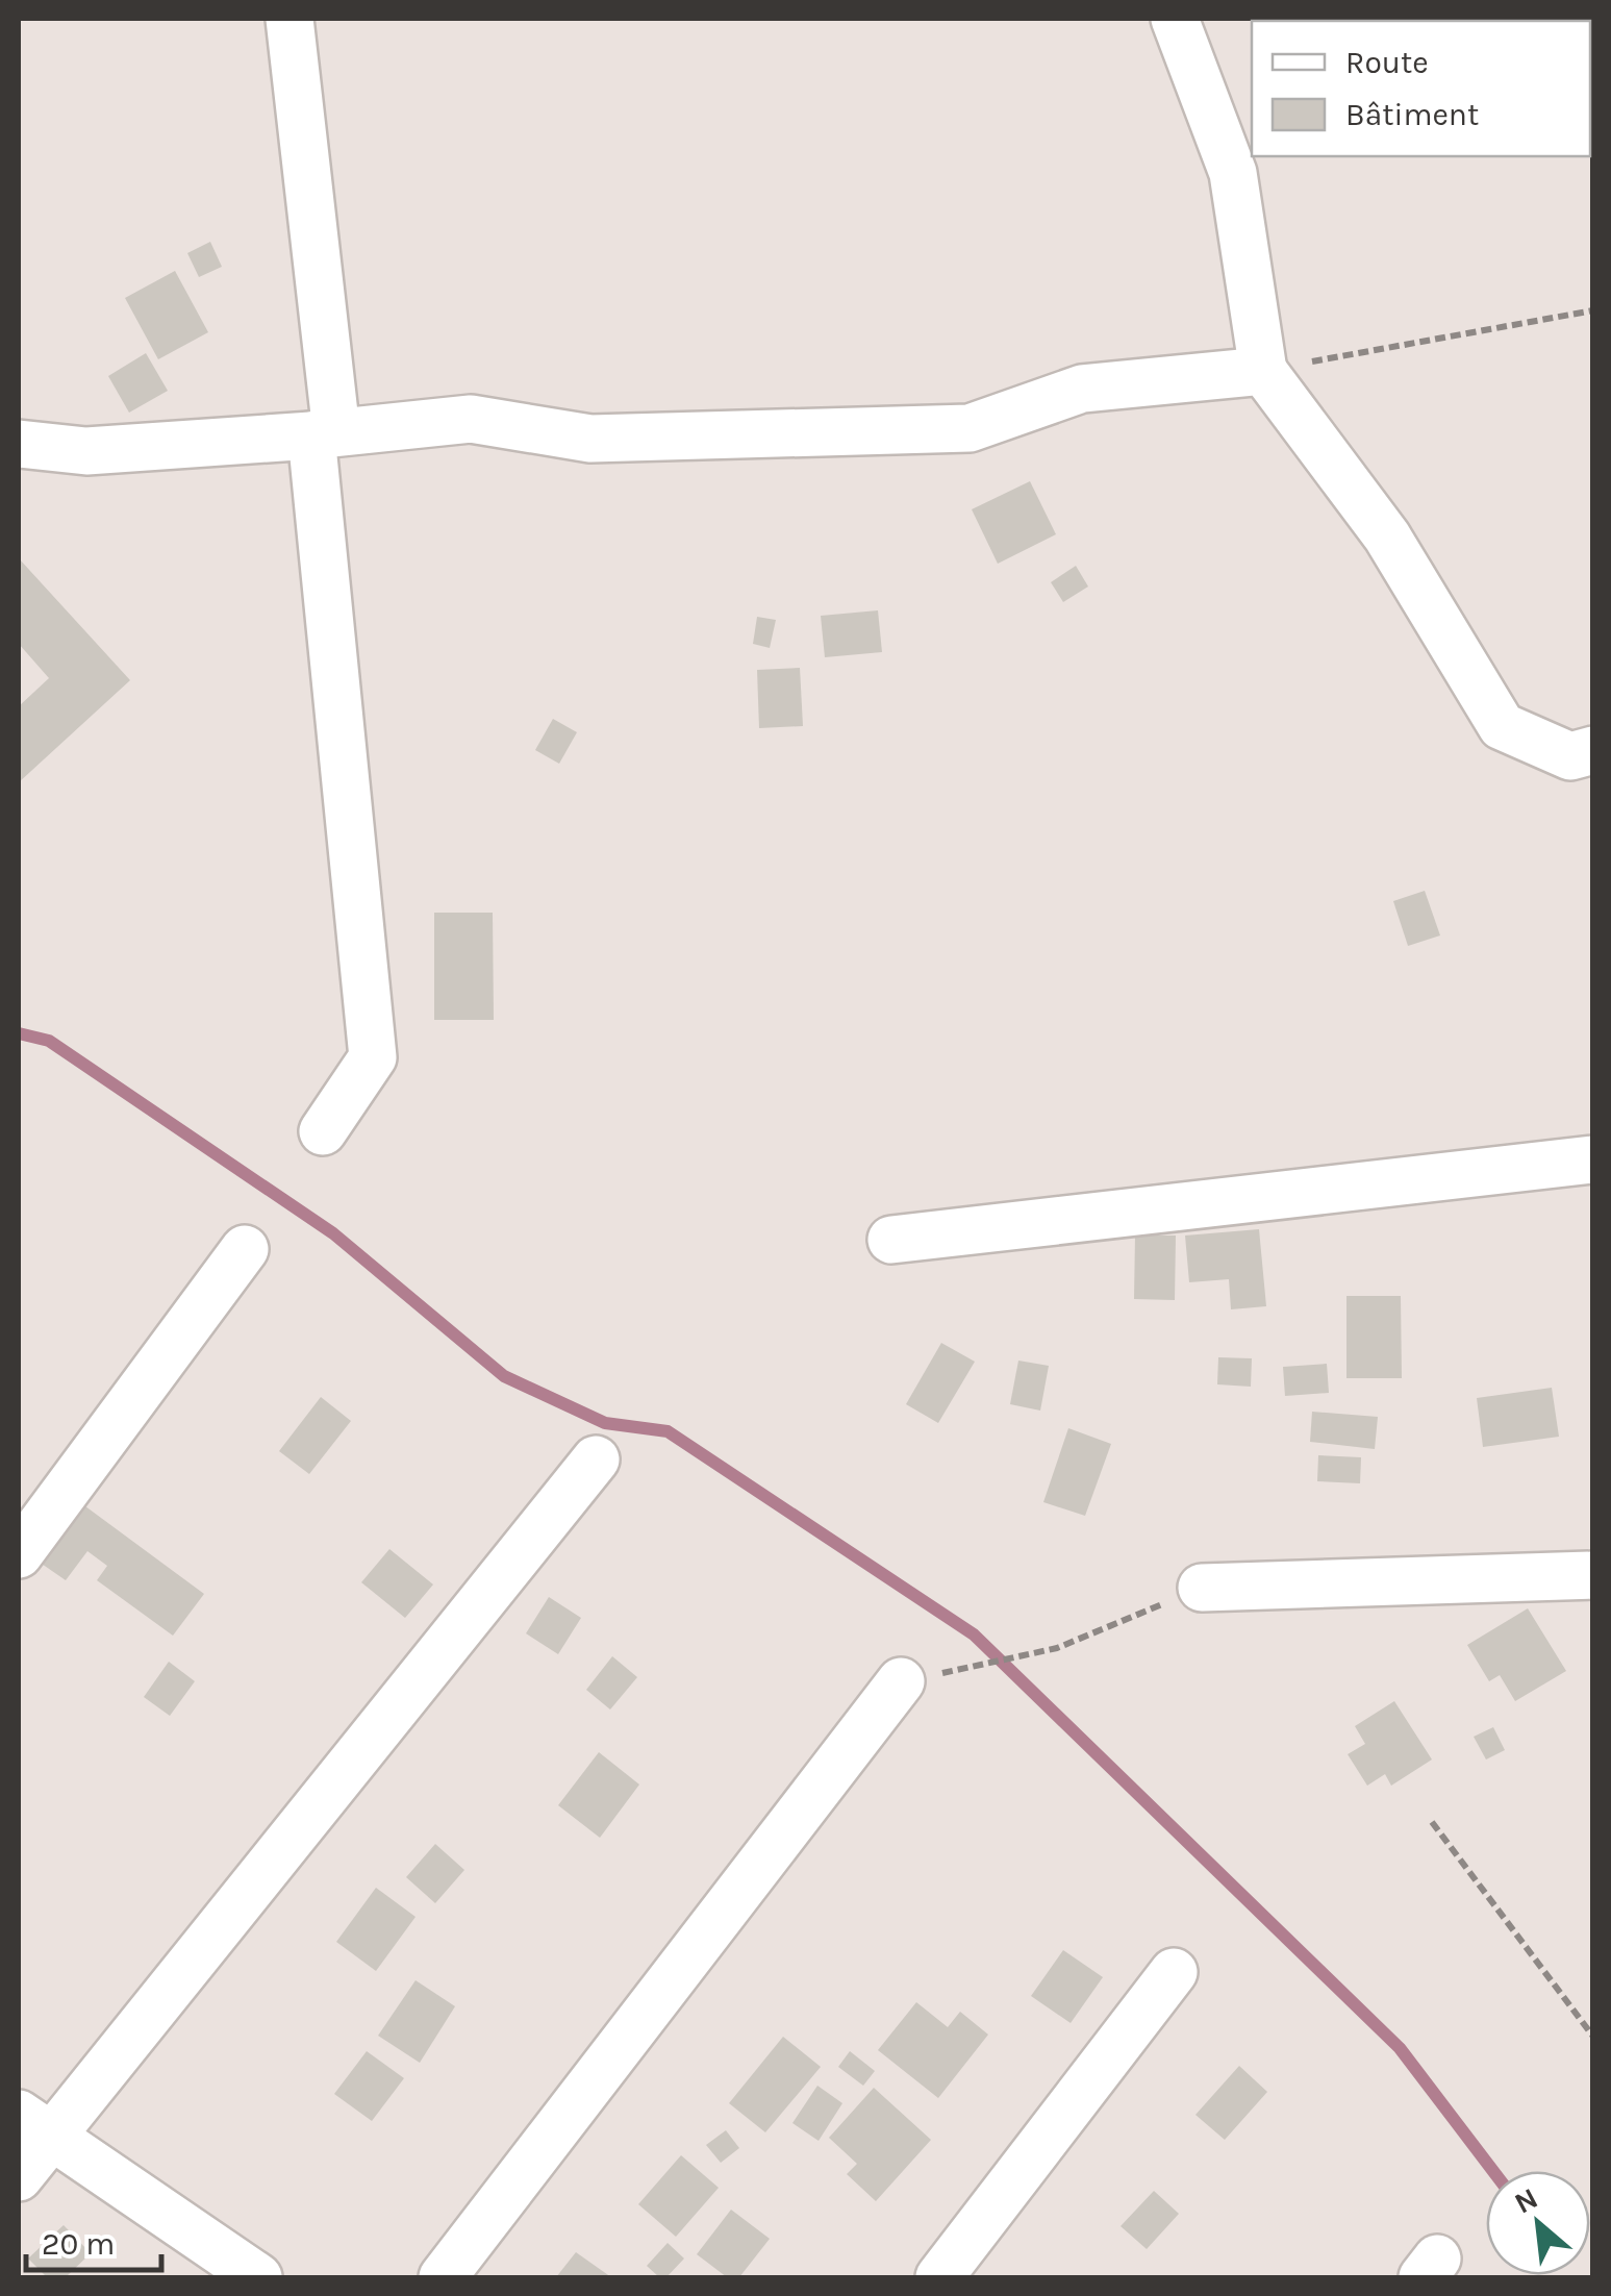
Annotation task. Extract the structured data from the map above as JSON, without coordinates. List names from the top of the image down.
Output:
{
  "legend": ["Route", "Bâtiment"],
  "scale_bar": "20 m",
  "north": "top left"
}
